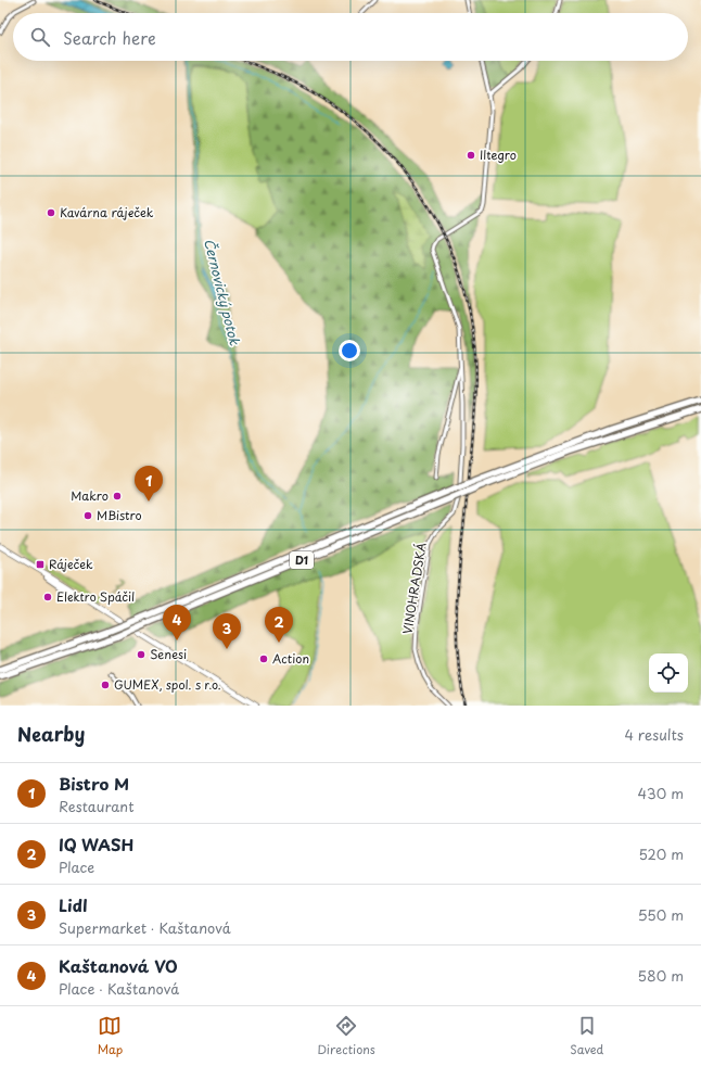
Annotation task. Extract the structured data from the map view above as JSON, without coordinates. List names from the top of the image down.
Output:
{
  "streets": {
    "highway": ["D1"],
    "street": ["VINOHRADSKÁ"]
  },
  "crossings": [
    ["D1", "VINOHRADSKÁ"]
  ],
  "water": ["Černovický potok"],
  "places": {
    "other": [
      "Iltegro",
      "Kavárna ráječek",
      "Makro",
      "MBistro",
      "Elektro Spáčil",
      "Senesi",
      "Action",
      "GUMEX, spol. s r.o."
    ],
    "transit": ["Ráječek"]
  },
  "page": {
    "search": "Search here",
    "pins": [
      "1",
      "4",
      "2",
      "3"
    ],
    "heading": ["Nearby", "4 results"],
    "list": [
      {
        "mark": "1",
        "name": "Bistro M",
        "note": "Restaurant",
        "value": "430 m"
      },
      {
        "mark": "2",
        "name": "IQ WASH",
        "note": "Place",
        "value": "520 m"
      },
      {
        "mark": "3",
        "name": "Lidl",
        "note": "Supermarket · Kaštanová",
        "value": "550 m"
      },
      {
        "mark": "4",
        "name": "Kaštanová VO",
        "note": "Place · Kaštanová",
        "value": "580 m"
      }
    ],
    "nav": ["Map", "Directions", "Saved"]
  }
}
